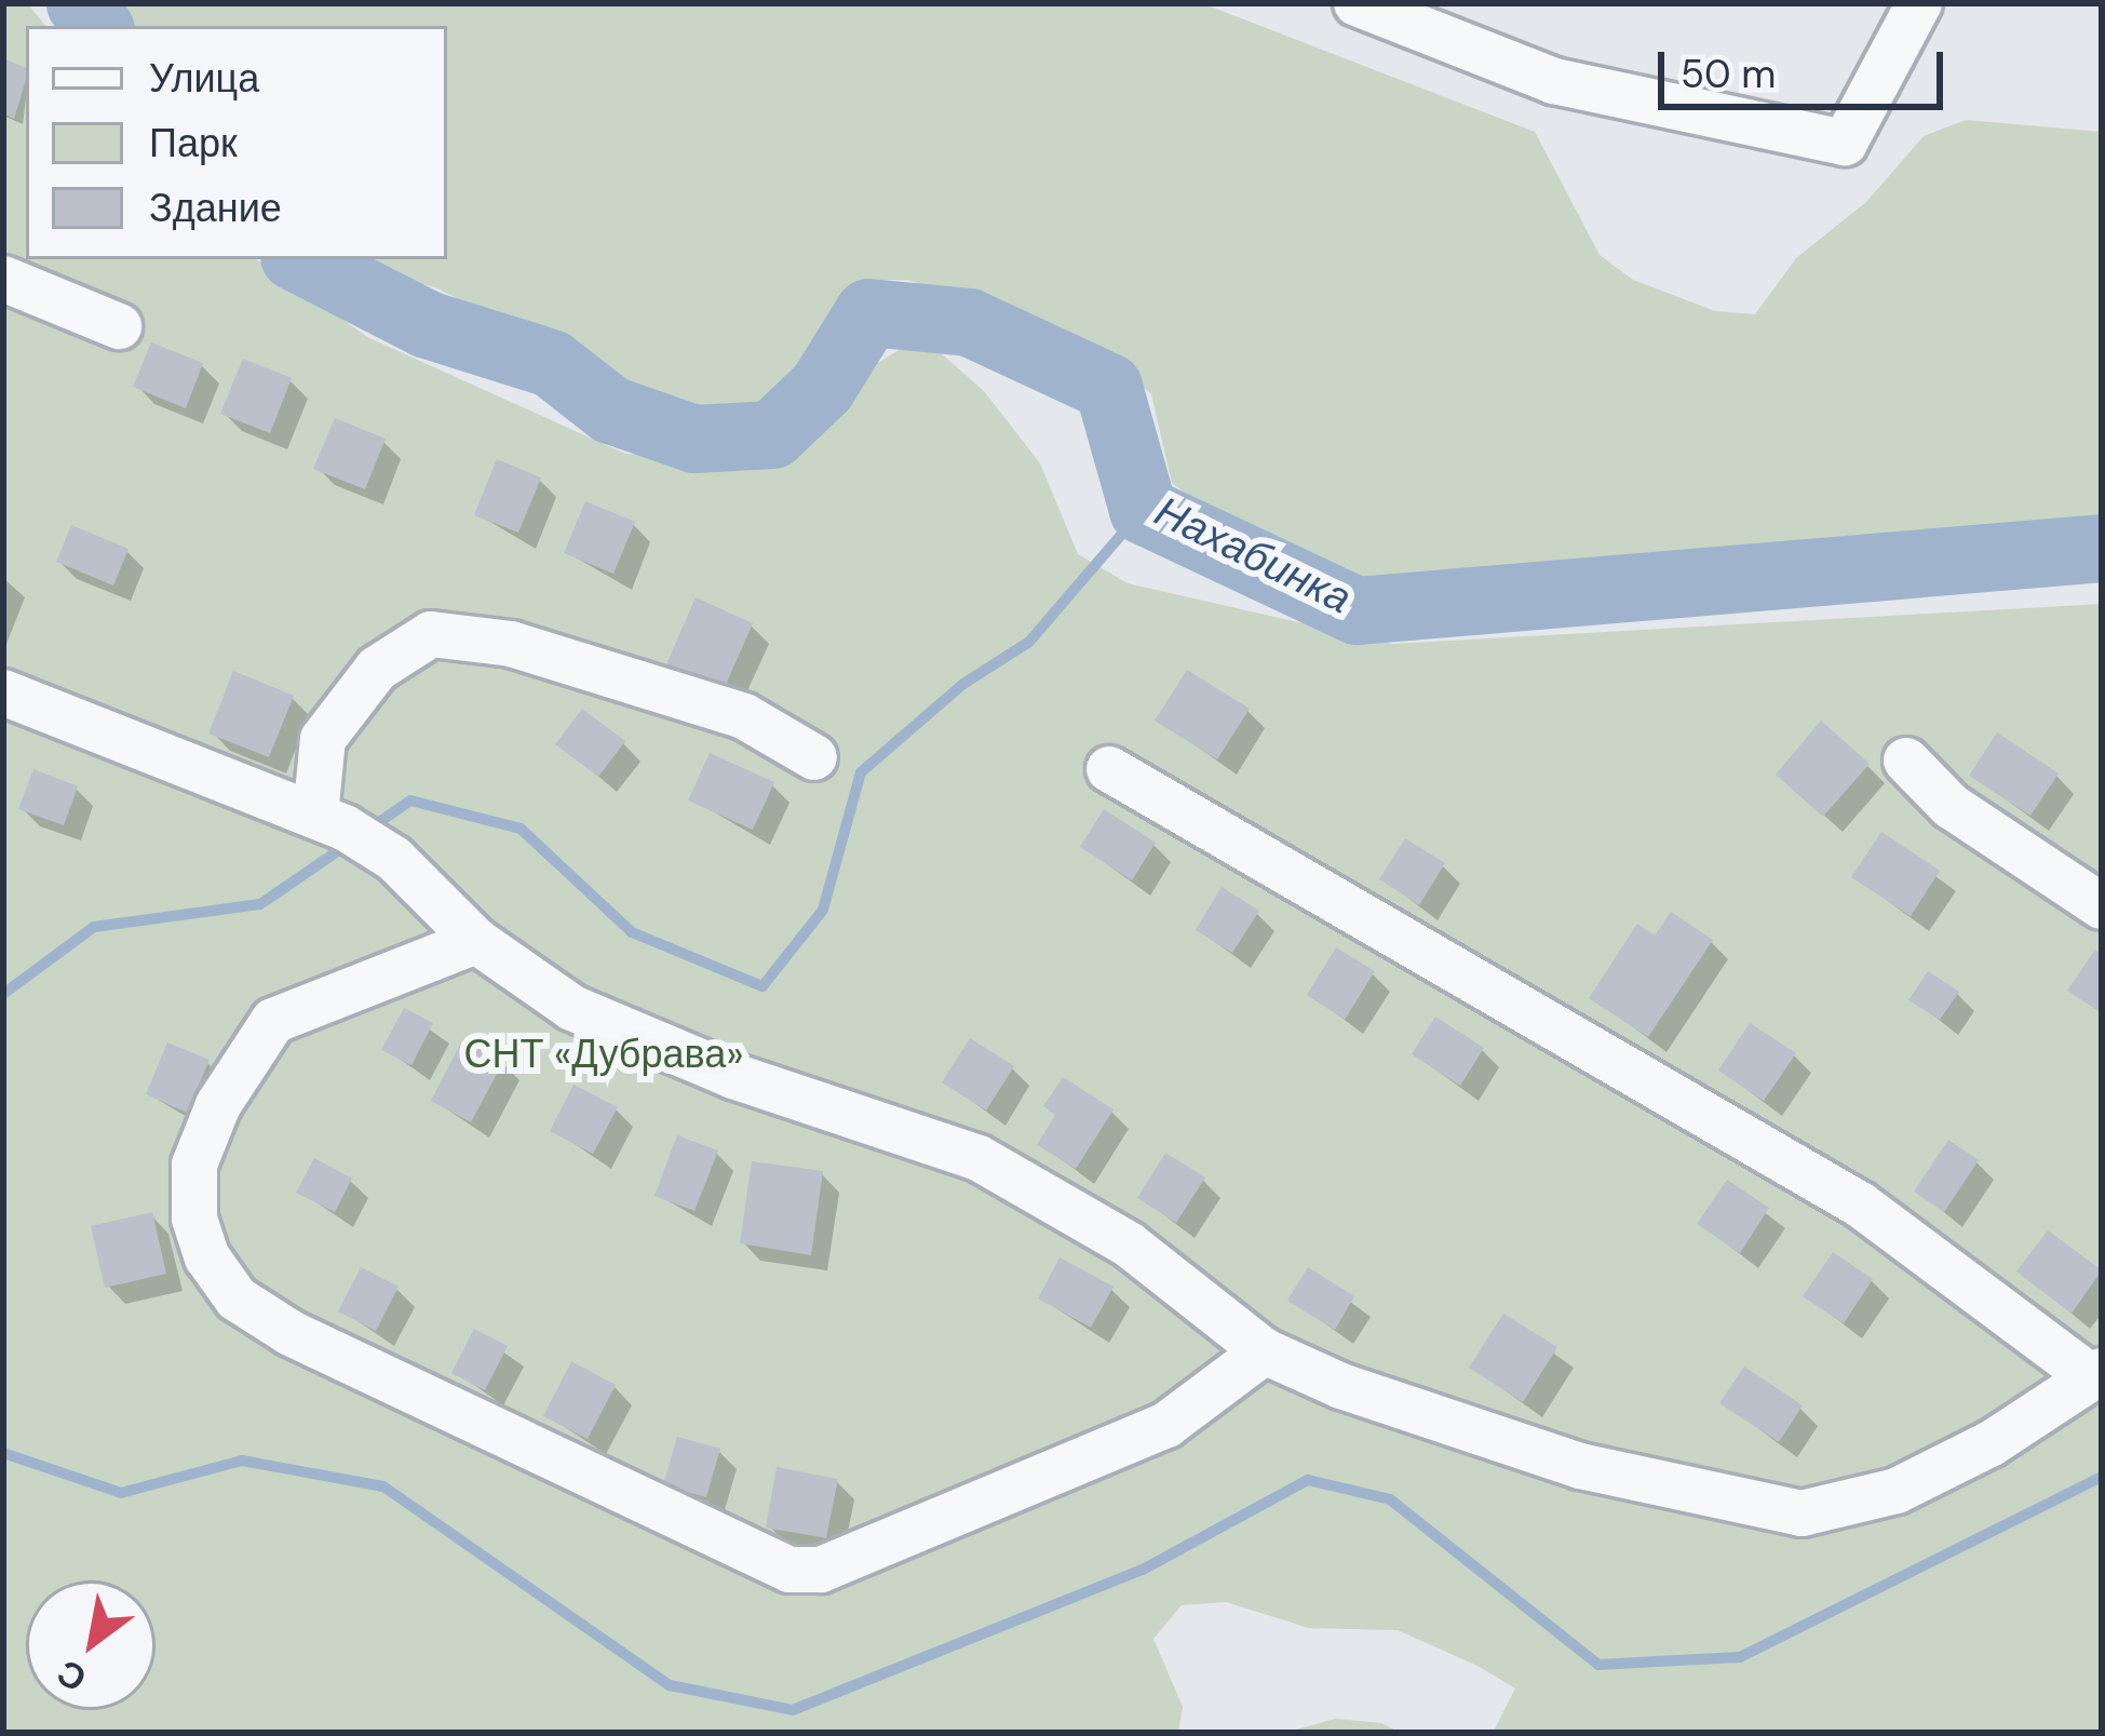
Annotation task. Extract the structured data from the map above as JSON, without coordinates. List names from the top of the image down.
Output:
{
  "water": ["Нахабинка"],
  "parks": ["СНТ «Дубрава»"],
  "legend": ["Улица", "Парк", "Здание"],
  "scale_bar": "50 m",
  "north": "bottom left"
}
